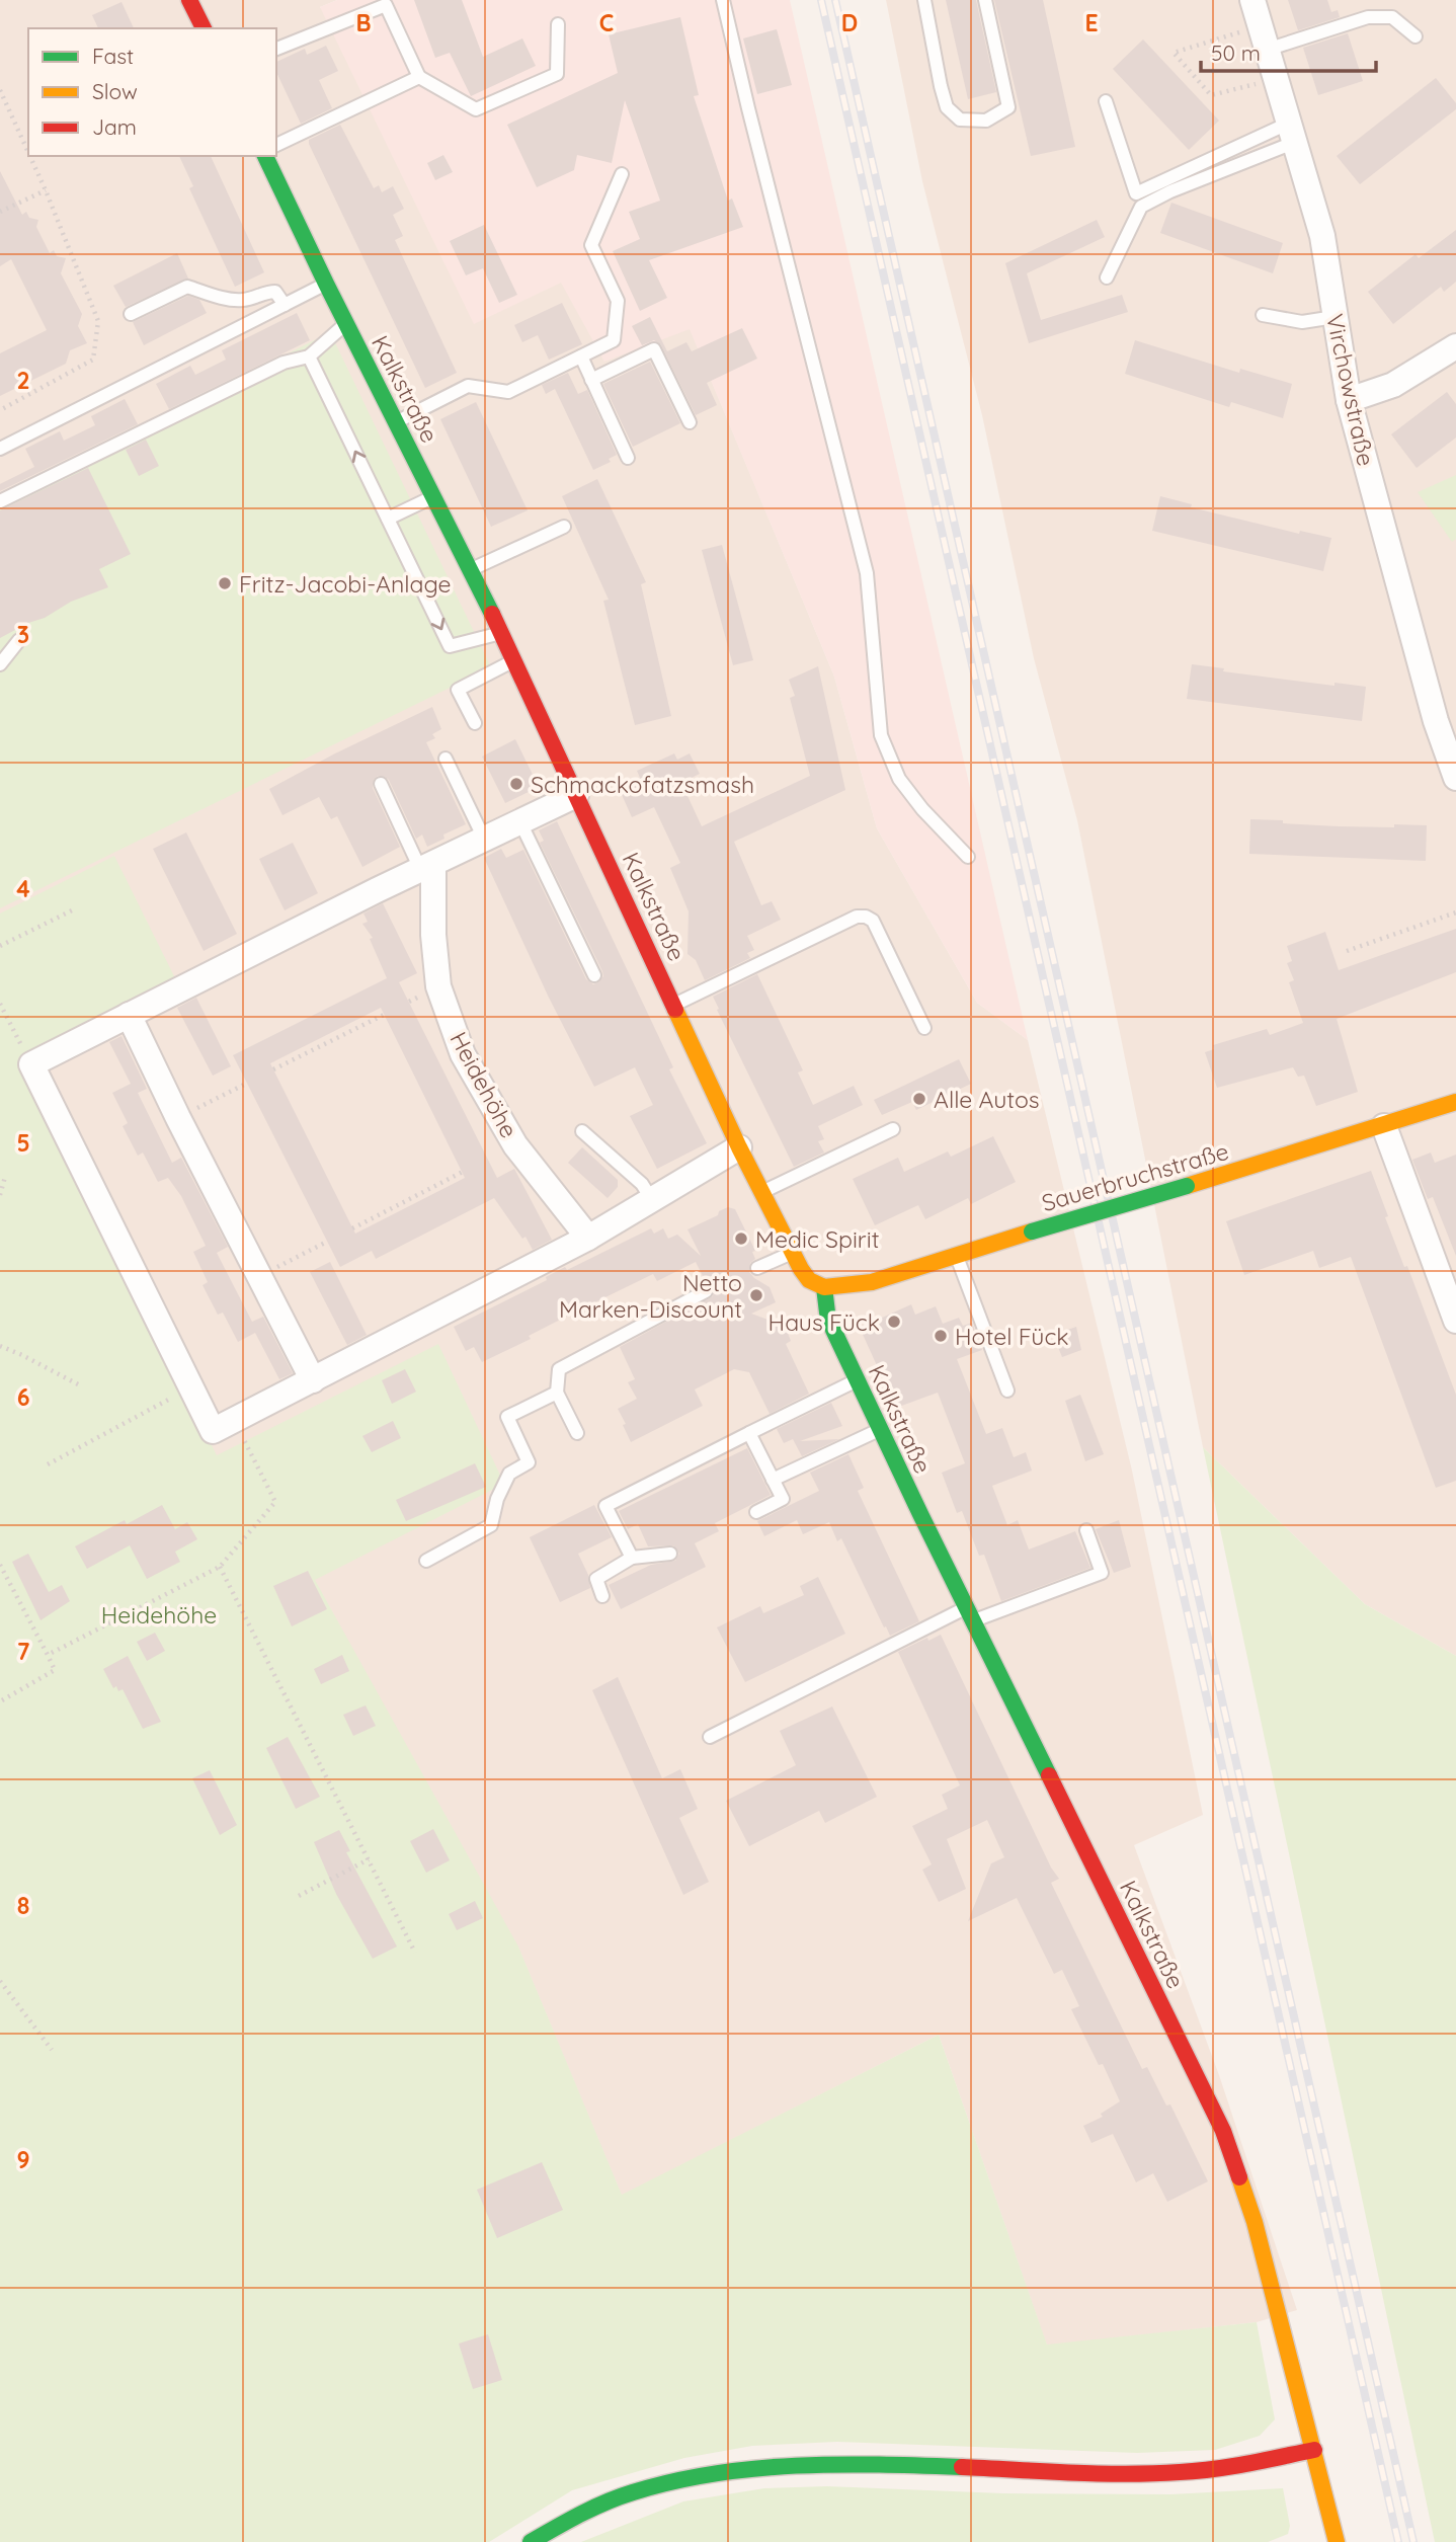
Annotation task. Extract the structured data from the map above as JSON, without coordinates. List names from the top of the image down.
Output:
{
  "streets": {
    "street": [
      "Kalkstraße",
      "Virchowstraße",
      "Heidehöhe",
      "Sauerbruchstraße"
    ]
  },
  "crossings": [
    ["Kalkstraße", "Sauerbruchstraße"]
  ],
  "parks": ["Heidehöhe"],
  "places": [
    "Fritz-Jacobi-Anlage",
    "Schmackofatzsmash",
    "Alle Autos",
    "Medic Spirit",
    "Netto Marken-Discount",
    "Haus Fück",
    "Hotel Fück"
  ],
  "legend": ["Fast", "Slow", "Jam"],
  "scale_bar": "50 m",
  "grid": {
    "columns": [
      "B",
      "C",
      "D",
      "E"
    ],
    "rows": [
      "2",
      "3",
      "4",
      "5",
      "6",
      "7",
      "8",
      "9"
    ]
  }
}
